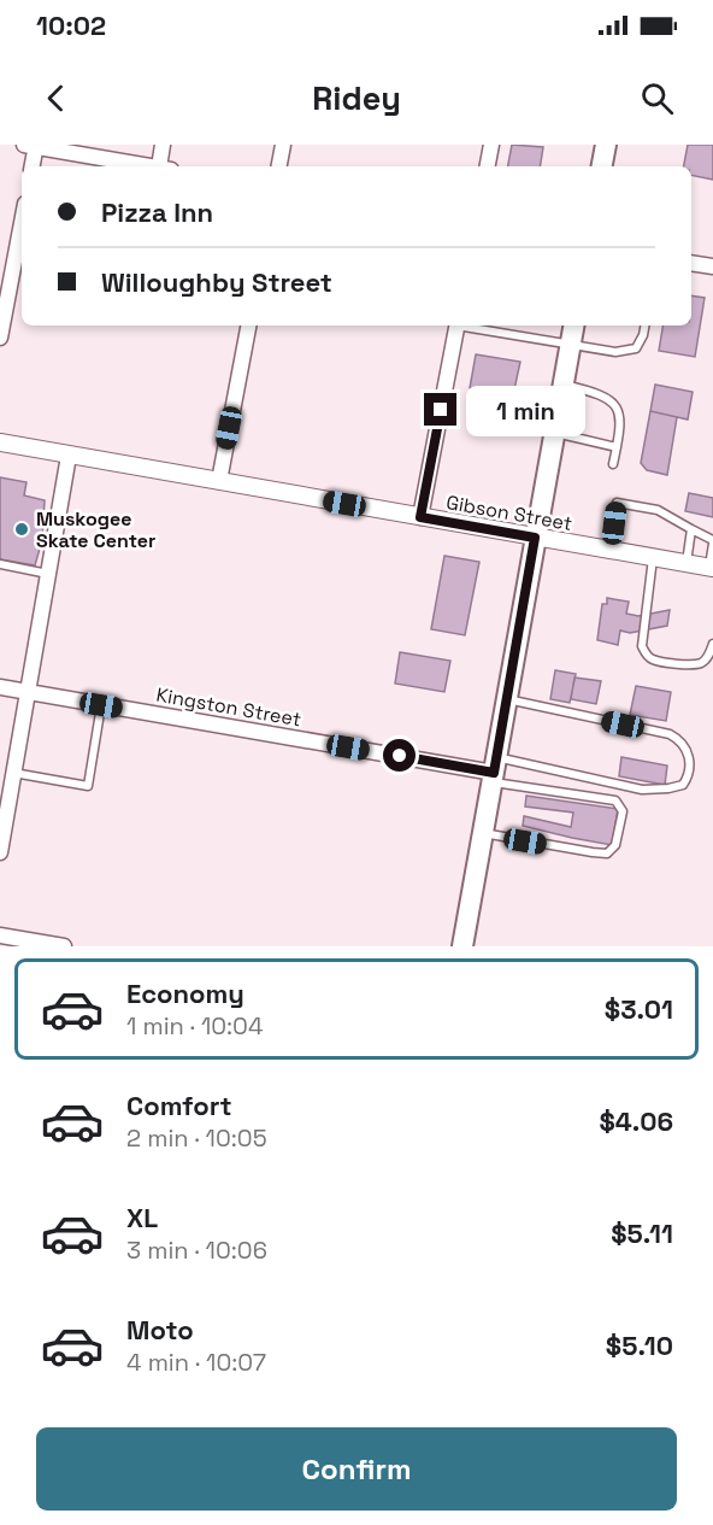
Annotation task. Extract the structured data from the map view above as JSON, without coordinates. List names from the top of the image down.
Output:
{
  "streets": {
    "street": ["Gibson Street", "Kingston Street"]
  },
  "places": ["Muskogee Skate Center"],
  "page": {
    "status": "10:02",
    "header": "Ridey",
    "banner": ["Pizza Inn", "Willoughby Street"],
    "bubble": "1 min",
    "list": [
      {
        "name": "Economy",
        "note": "1 min · 10:04",
        "value": "$3.01"
      },
      {
        "name": "Comfort",
        "note": "2 min · 10:05",
        "value": "$4.06"
      },
      {
        "name": "XL",
        "note": "3 min · 10:06",
        "value": "$5.11"
      },
      {
        "name": "Moto",
        "note": "4 min · 10:07",
        "value": "$5.10"
      }
    ],
    "buttons": "Confirm"
  }
}
